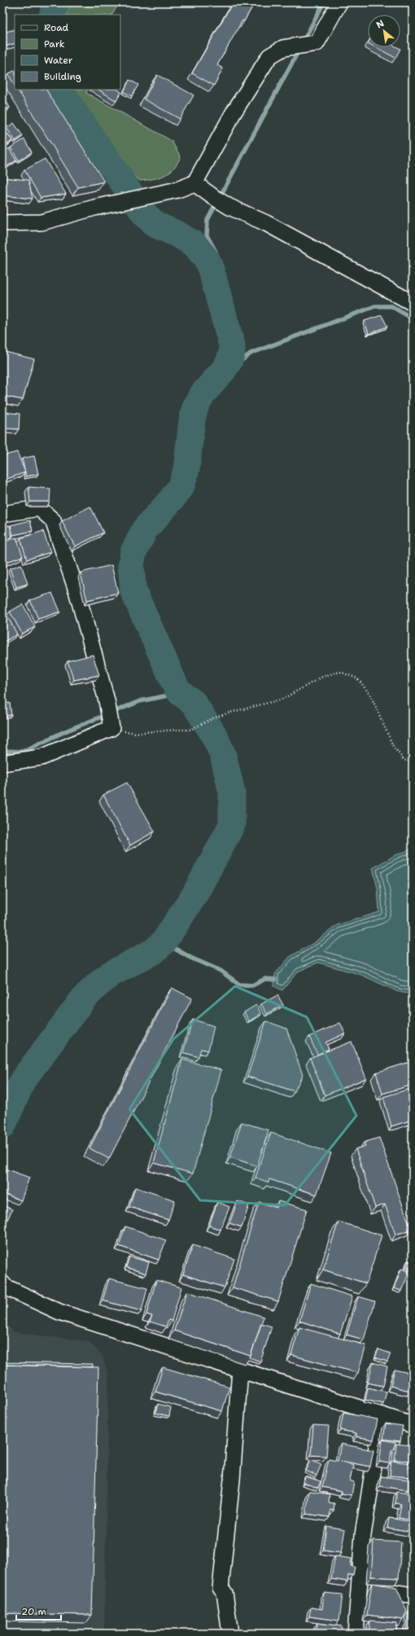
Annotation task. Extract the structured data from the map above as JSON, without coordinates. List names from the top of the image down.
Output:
{
  "legend": [
    "Road",
    "Park",
    "Water",
    "Building"
  ],
  "scale_bar": "20 m",
  "north": "top left"
}
